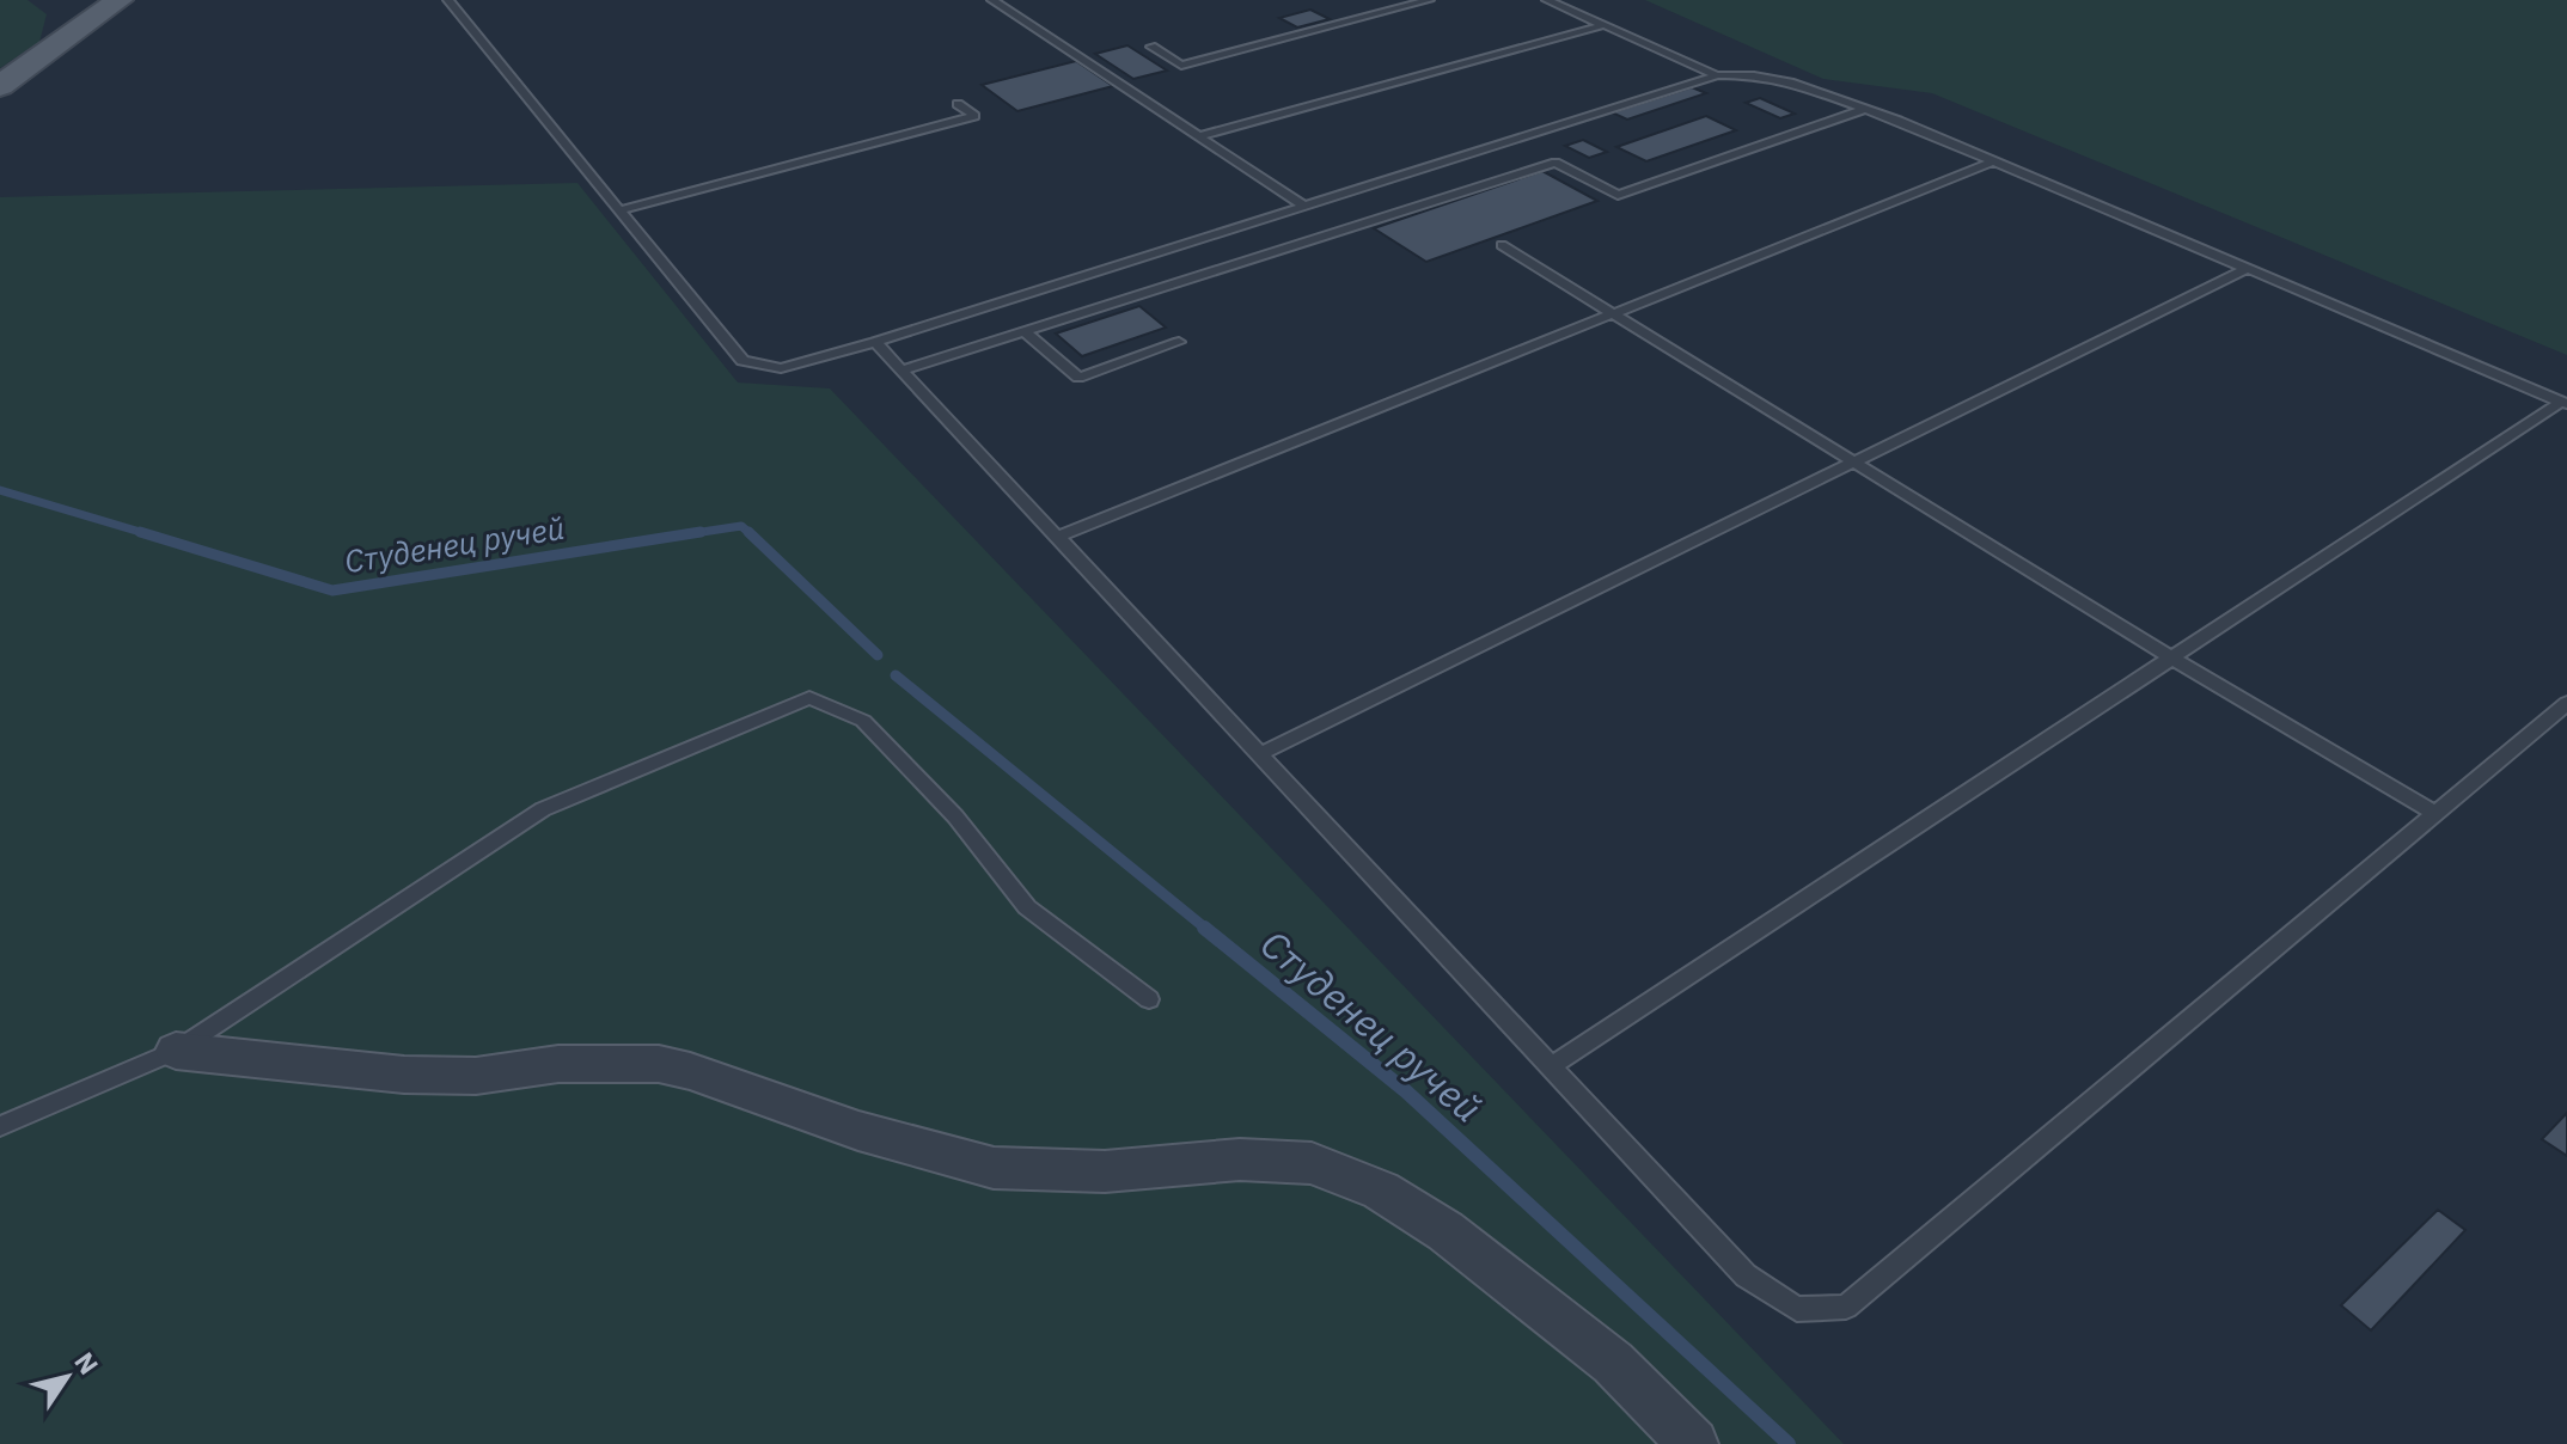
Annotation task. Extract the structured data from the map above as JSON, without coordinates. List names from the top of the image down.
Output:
{
  "water": ["Студенец ручей"],
  "north": "top right"
}
